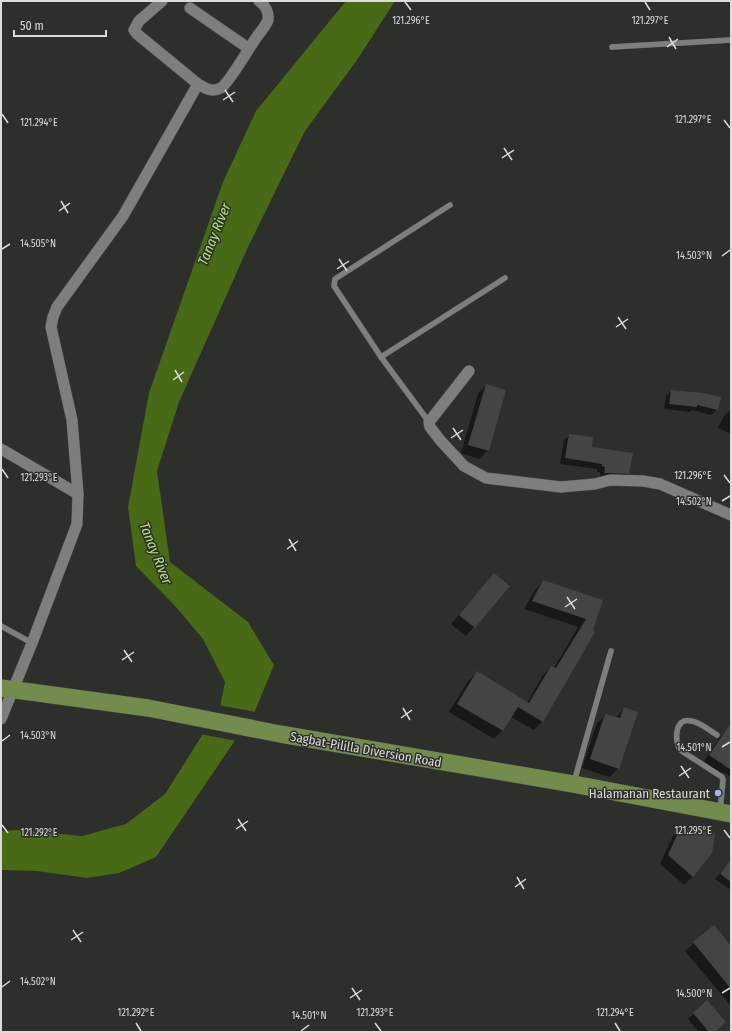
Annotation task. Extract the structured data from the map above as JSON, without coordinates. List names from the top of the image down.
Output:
{
  "streets": {
    "main road": ["Sagbat-Pililla Diversion Road"]
  },
  "water": ["Tanay River"],
  "places": ["Halamanan Restaurant"],
  "scale_bar": "50 m",
  "coordinates": [
    "121.296°E",
    "121.297°E",
    "121.294°E",
    "14.505°N",
    "14.503°N",
    "121.293°E",
    "14.502°N",
    "14.501°N",
    "121.295°E",
    "121.292°E",
    "14.500°N"
  ]
}
